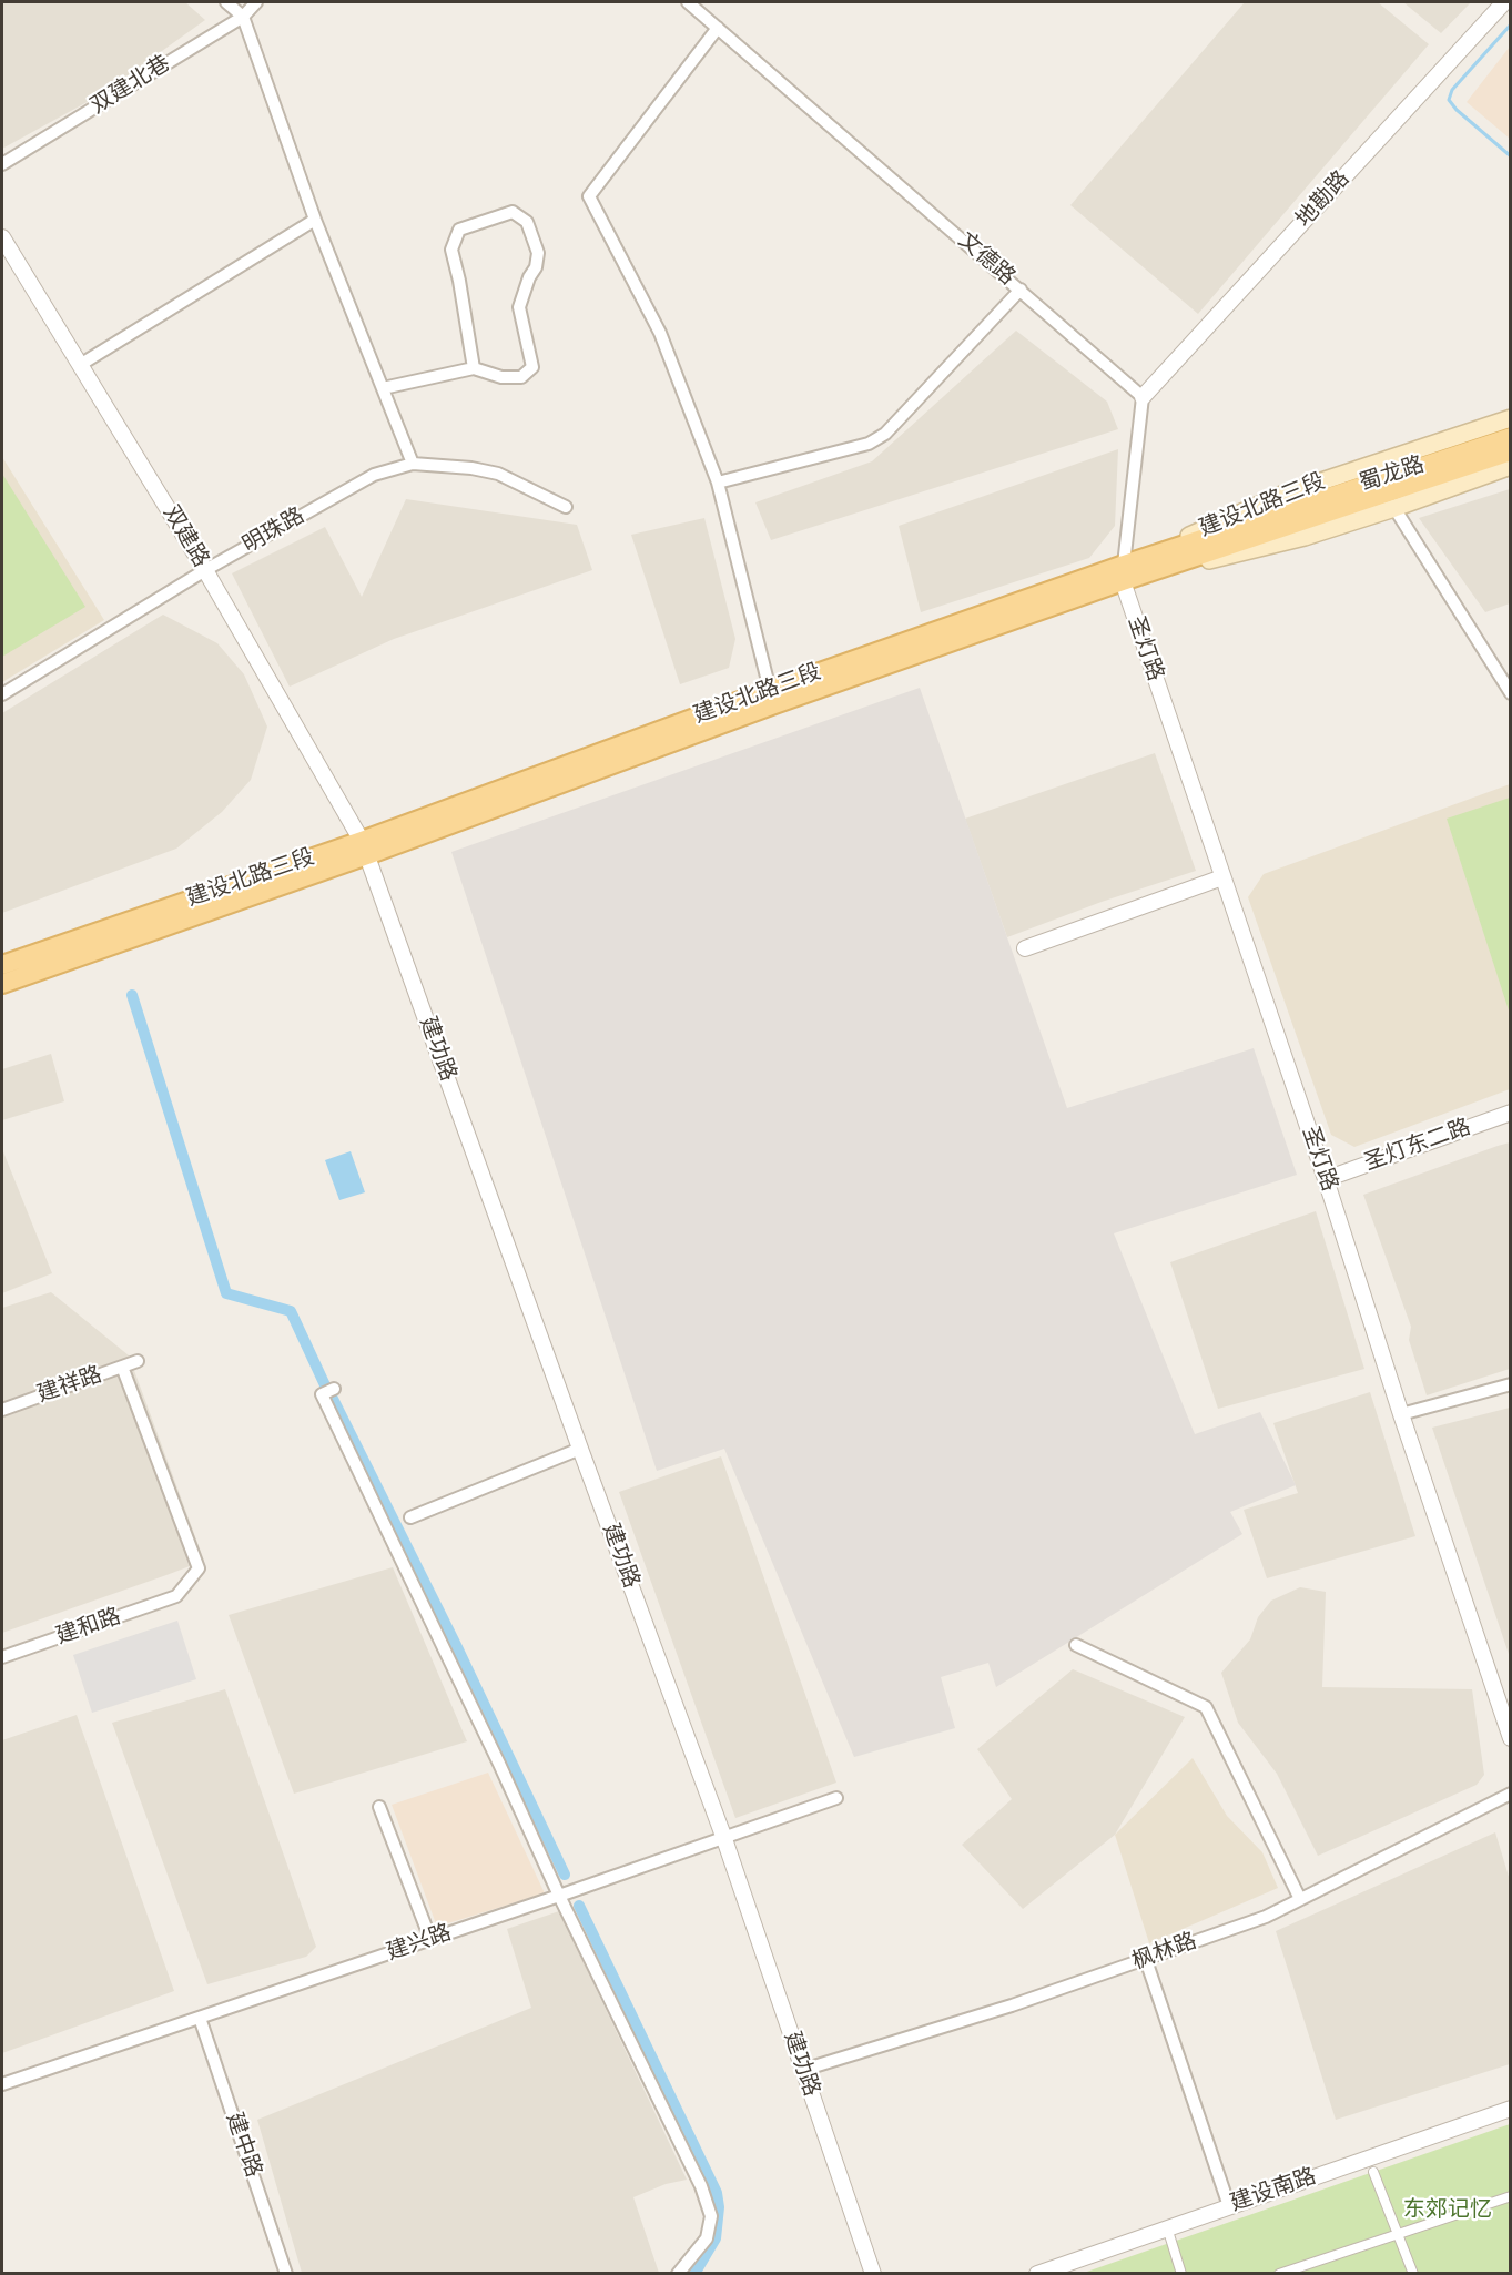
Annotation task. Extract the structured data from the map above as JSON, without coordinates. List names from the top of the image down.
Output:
{
  "streets": {
    "main road": ["蜀龙路", "建设北路三段"],
    "street": [
      "双建北巷",
      "地勘路",
      "文德路",
      "明珠路",
      "双建路",
      "圣灯路",
      "建功路",
      "圣灯东二路",
      "建祥路",
      "建和路",
      "建兴路",
      "枫林路",
      "建中路",
      "建设南路"
    ]
  },
  "crossings": [
    ["地勘路", "文德路"],
    ["蜀龙路", "建设北路三段"],
    ["蜀龙路", "圣灯路"],
    ["建设北路三段", "双建路"],
    ["建设北路三段", "圣灯路"],
    ["建设北路三段", "建功路"],
    ["明珠路", "双建路"],
    ["双建路", "建功路"],
    ["圣灯路", "圣灯东二路"],
    ["建功路", "建兴路"],
    ["建功路", "枫林路"],
    ["建祥路", "建和路"],
    ["建兴路", "建中路"]
  ],
  "parks": ["东郊记忆"]
}
